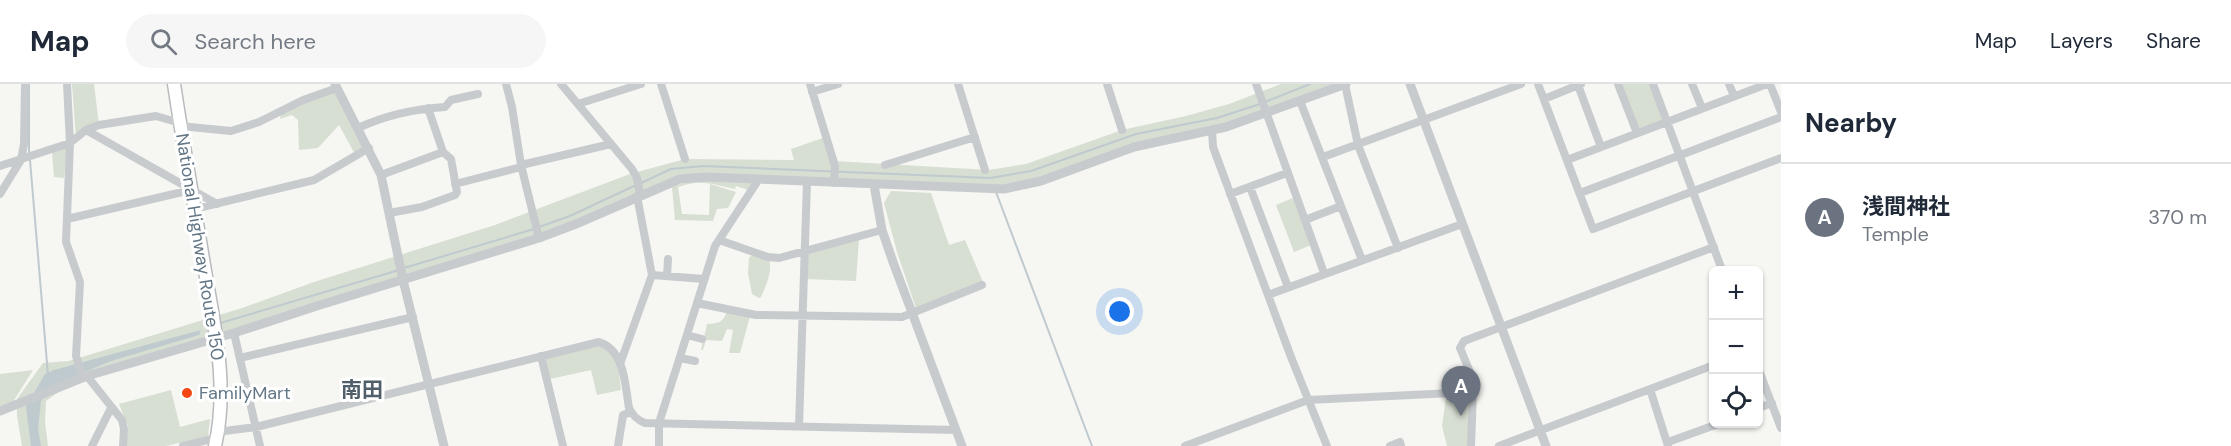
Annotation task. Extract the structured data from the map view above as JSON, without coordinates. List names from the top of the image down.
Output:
{
  "streets": {
    "highway": ["National Highway Route 150"]
  },
  "districts": ["南田"],
  "places": ["FamilyMart"],
  "page": {
    "header": "Map",
    "search": "Search here",
    "nav": ["Map", "Layers", "Share"],
    "heading": "Nearby",
    "list": [
      {
        "mark": "A",
        "name": "浅間神社",
        "note": "Temple",
        "value": "370 m"
      }
    ],
    "map_buttons": ["+", "−"],
    "pins": "A"
  }
}
